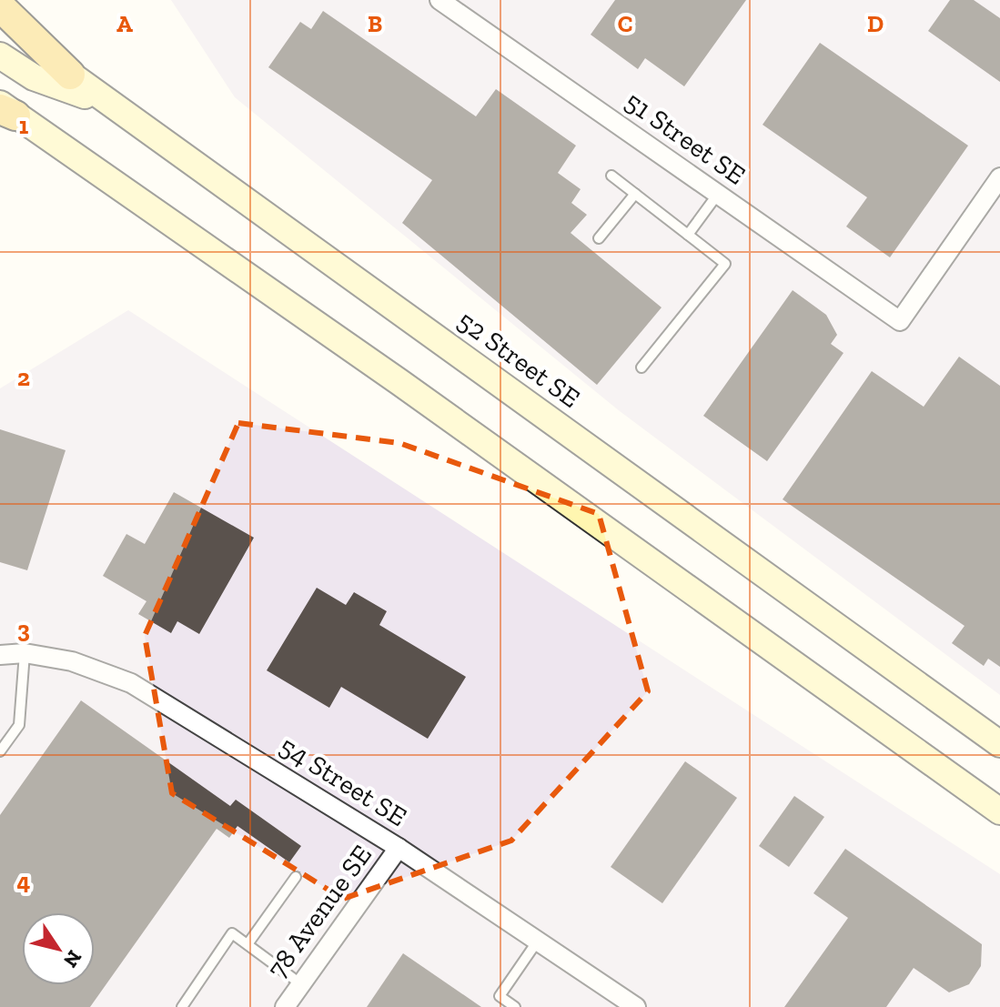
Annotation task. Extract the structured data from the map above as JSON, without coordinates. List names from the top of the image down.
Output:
{
  "streets": {
    "main road": ["52 Street SE"],
    "street": ["51 Street SE", "54 Street SE", "78 Avenue SE"]
  },
  "crossings": [
    ["54 Street SE", "78 Avenue SE"]
  ],
  "north": "bottom right",
  "grid": {
    "columns": [
      "A",
      "B",
      "C",
      "D"
    ],
    "rows": [
      "1",
      "2",
      "3",
      "4"
    ]
  }
}
